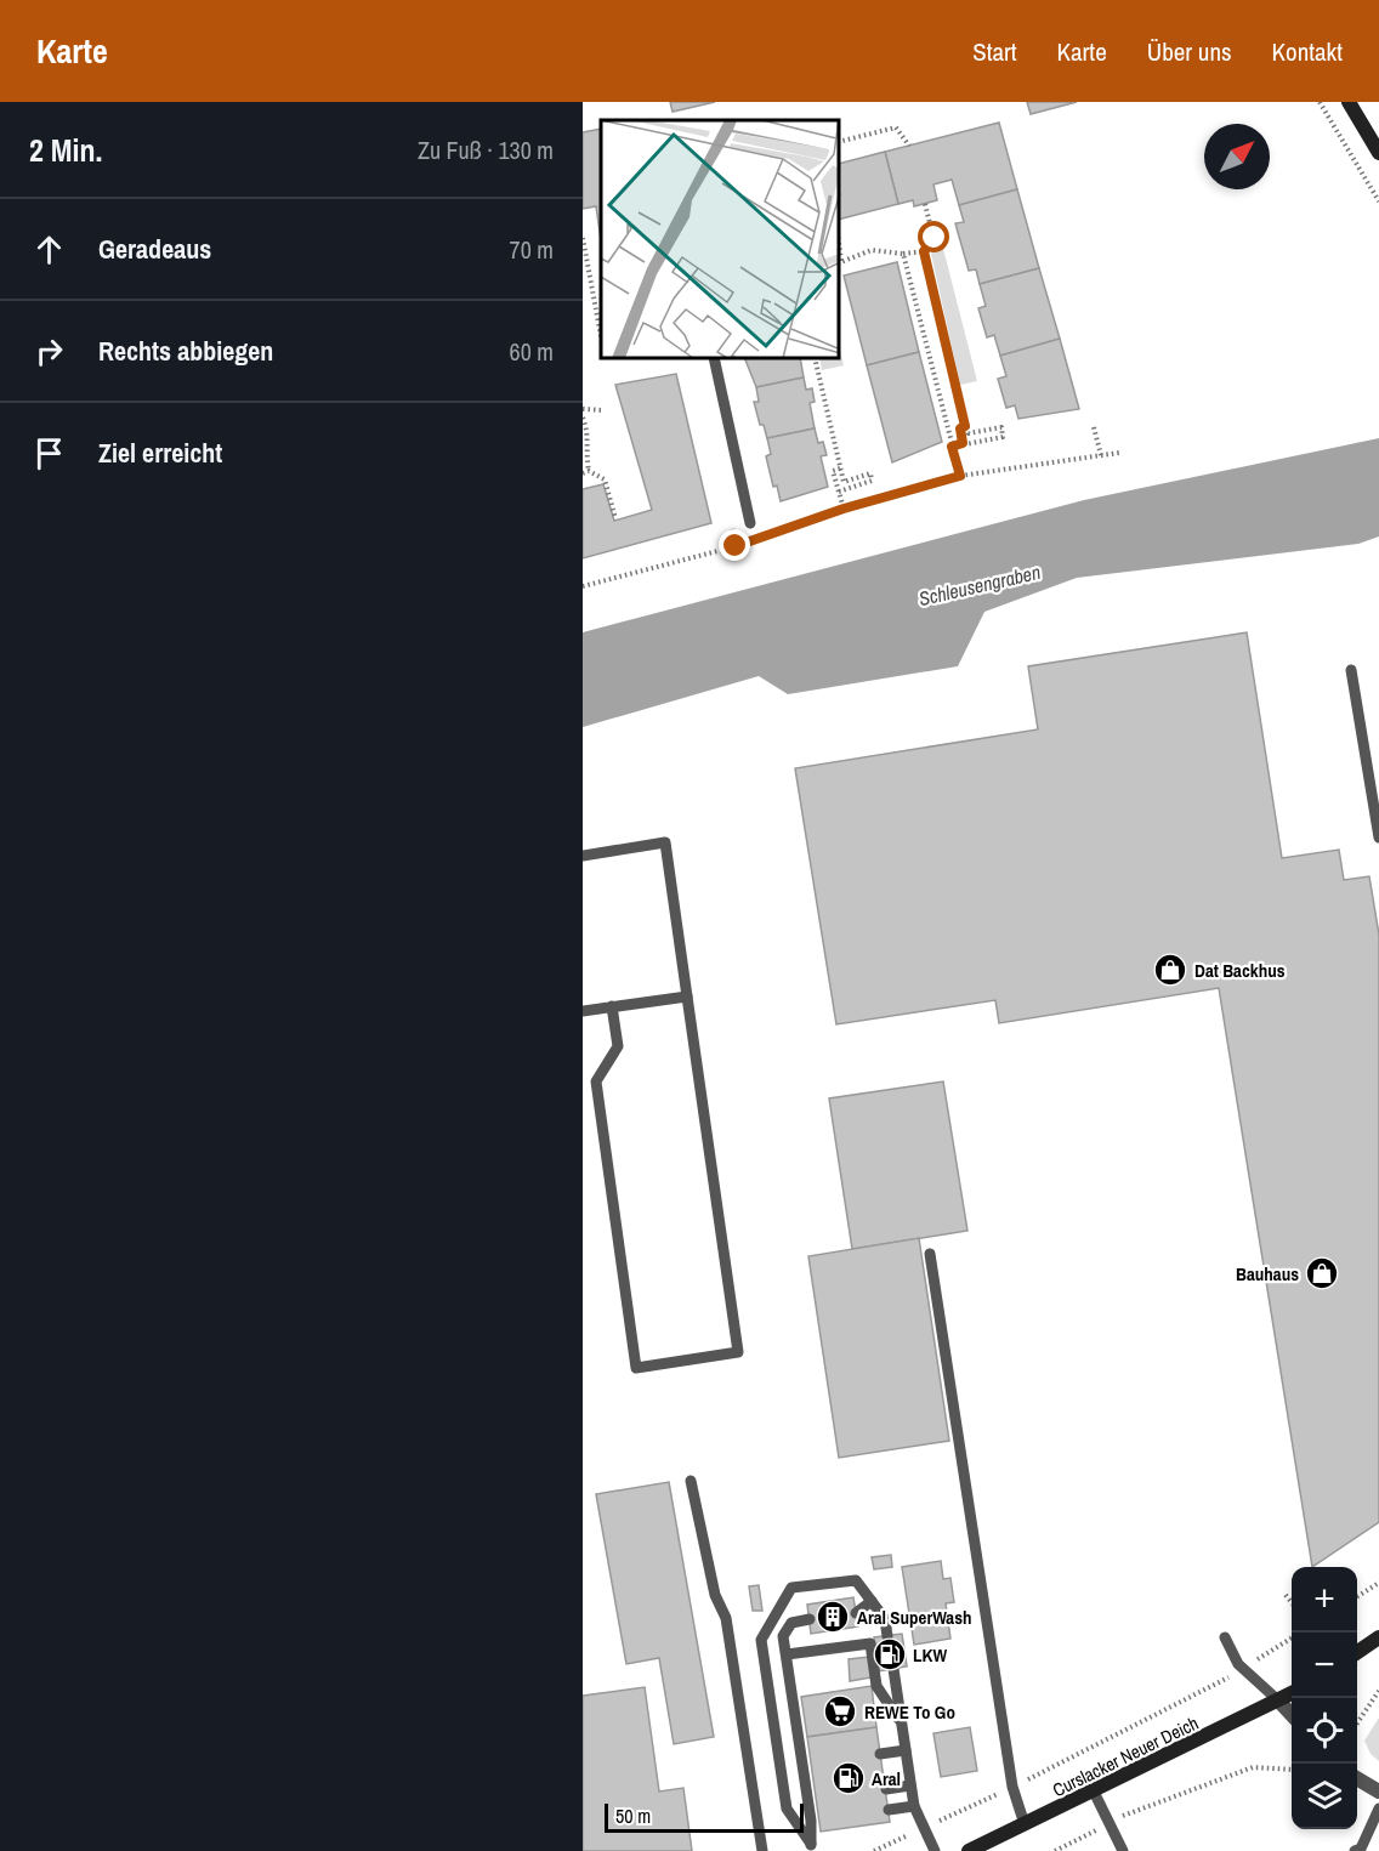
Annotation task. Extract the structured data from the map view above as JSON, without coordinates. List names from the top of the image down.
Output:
{
  "streets": {
    "main road": ["Curslacker Neuer Deich"]
  },
  "water": ["Schleusengraben"],
  "places": {
    "shop": ["Dat Backhus", "Bauhaus"],
    "building": ["Aral SuperWash"],
    "fuel station": ["LKW", "Aral"],
    "supermarket": ["REWE To Go"]
  },
  "scale_bar": "50 m",
  "north": "top right",
  "page": {
    "header": "Karte",
    "nav": [
      "Start",
      "Karte",
      "Über uns",
      "Kontakt"
    ],
    "heading": ["2 Min.", "Zu Fuß · 130 m"],
    "list": [
      ["Geradeaus", "70 m"],
      ["Rechts abbiegen", "60 m"],
      "Ziel erreicht"
    ],
    "map_buttons": ["+", "−"],
    "scale": "50 m"
  }
}
